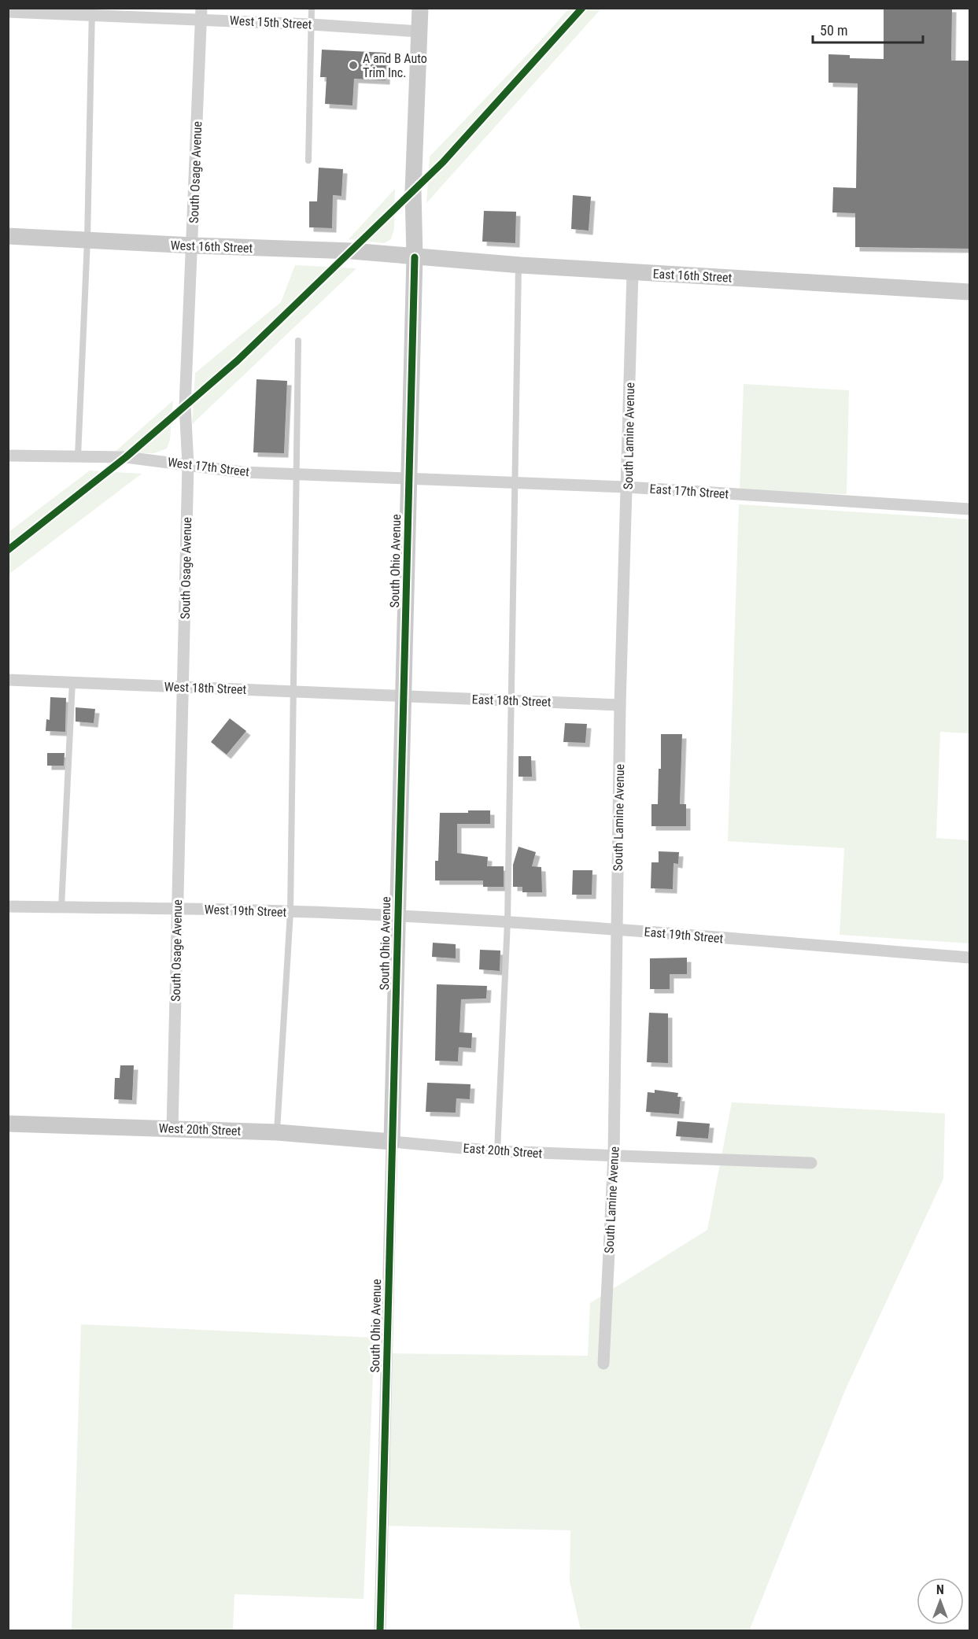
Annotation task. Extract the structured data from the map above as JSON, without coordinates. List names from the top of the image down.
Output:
{
  "streets": {
    "street": [
      "West 15th Street",
      "South Osage Avenue",
      "West 16th Street",
      "East 16th Street",
      "South Lamine Avenue",
      "West 17th Street",
      "East 17th Street",
      "South Ohio Avenue",
      "West 18th Street",
      "East 18th Street",
      "West 19th Street",
      "East 19th Street",
      "West 20th Street",
      "East 20th Street"
    ]
  },
  "crossings": [
    ["West 15th Street", "South Osage Avenue"],
    ["West 15th Street", "South Ohio Avenue"],
    ["South Osage Avenue", "West 16th Street"],
    ["South Osage Avenue", "West 17th Street"],
    ["South Osage Avenue", "West 18th Street"],
    ["South Osage Avenue", "West 19th Street"],
    ["South Osage Avenue", "West 20th Street"],
    ["West 16th Street", "East 16th Street"],
    ["West 16th Street", "South Ohio Avenue"],
    ["East 16th Street", "South Lamine Avenue"],
    ["East 16th Street", "South Ohio Avenue"],
    ["South Lamine Avenue", "East 17th Street"],
    ["South Lamine Avenue", "East 18th Street"],
    ["South Lamine Avenue", "East 19th Street"],
    ["South Lamine Avenue", "East 20th Street"],
    ["West 17th Street", "East 17th Street"],
    ["West 17th Street", "South Ohio Avenue"],
    ["East 17th Street", "South Ohio Avenue"],
    ["South Ohio Avenue", "West 18th Street"],
    ["South Ohio Avenue", "East 18th Street"],
    ["South Ohio Avenue", "West 19th Street"],
    ["South Ohio Avenue", "East 19th Street"],
    ["South Ohio Avenue", "West 20th Street"],
    ["South Ohio Avenue", "East 20th Street"],
    ["West 18th Street", "East 18th Street"],
    ["West 19th Street", "East 19th Street"],
    ["West 20th Street", "East 20th Street"]
  ],
  "places": ["A and B Auto Trim Inc."],
  "scale_bar": "50 m",
  "north": "top"
}
